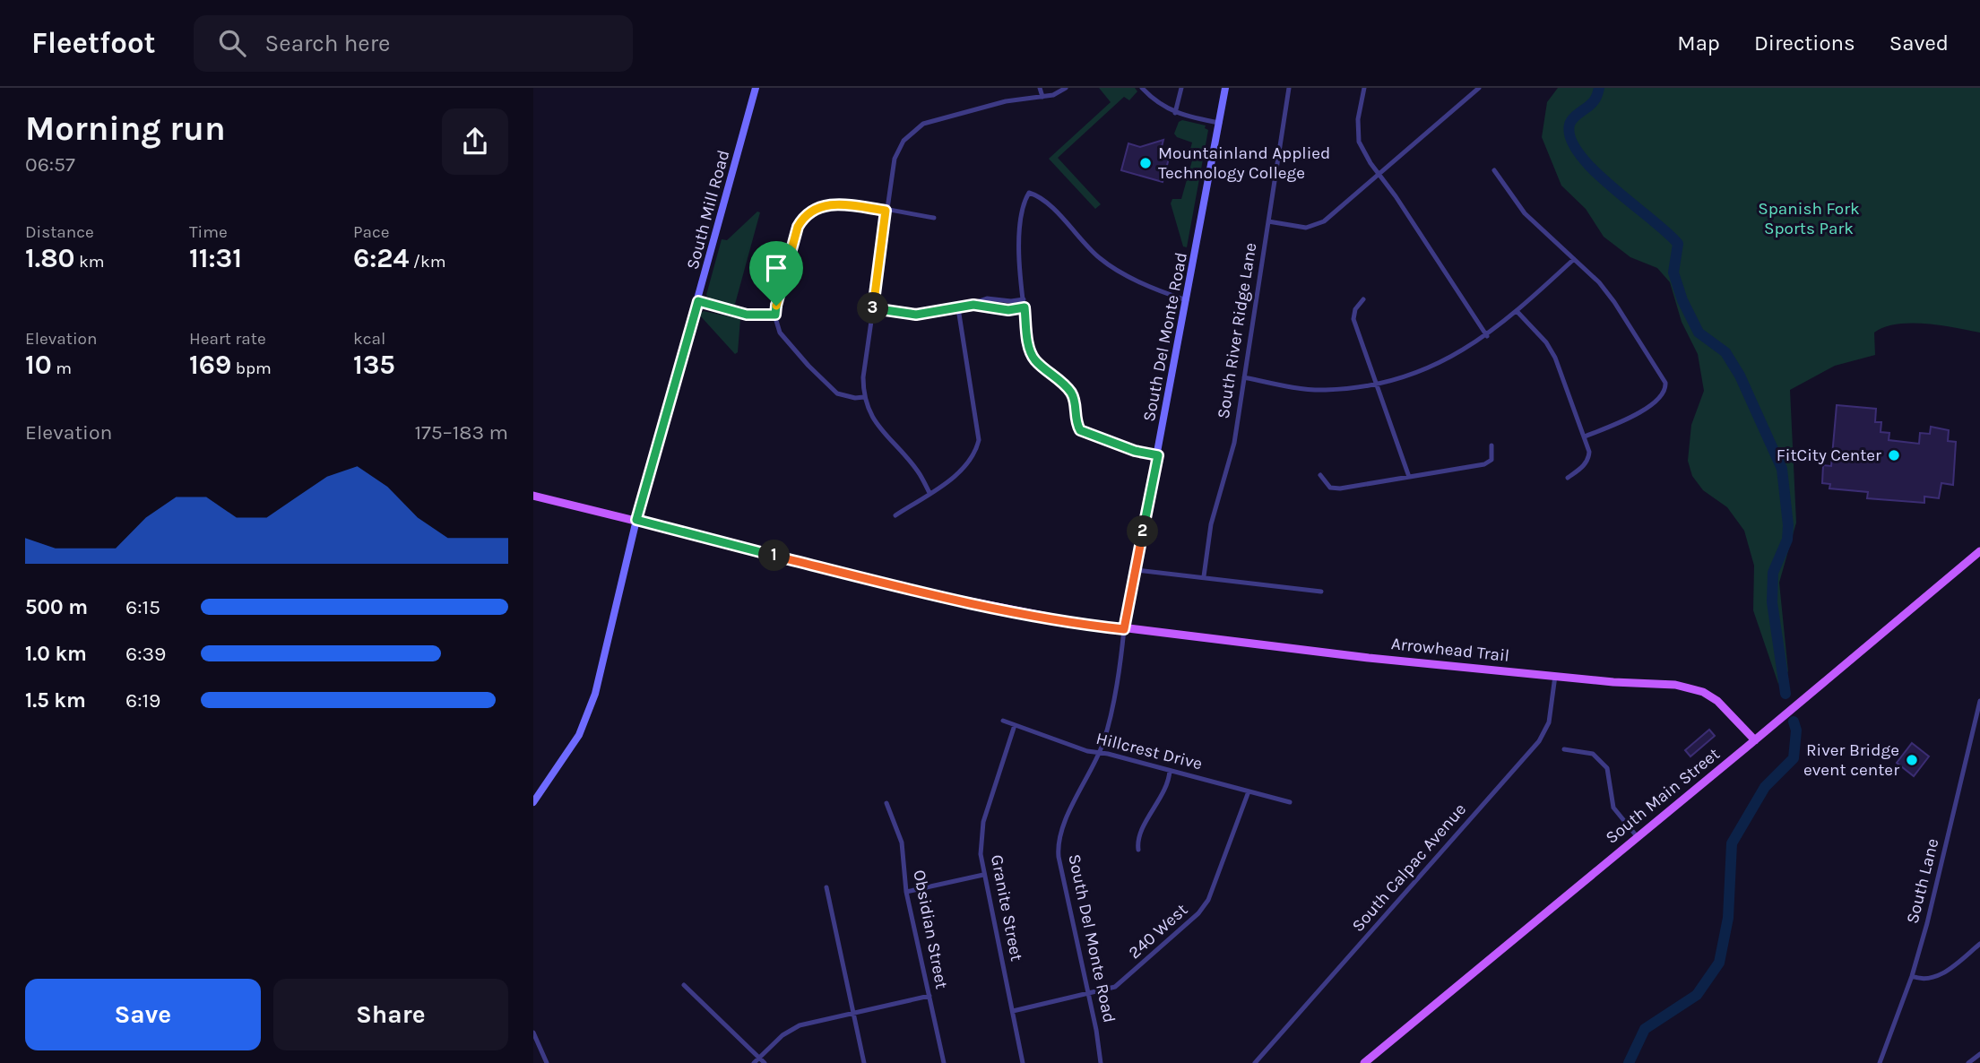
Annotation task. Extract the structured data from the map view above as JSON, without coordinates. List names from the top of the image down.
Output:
{
  "streets": {
    "main road": ["Arrowhead Trail", "South Main Street"],
    "street": [
      "South Mill Road",
      "South River Ridge Lane",
      "South Del Monte Road",
      "Hillcrest Drive",
      "South Calpac Avenue",
      "South Lane",
      "Granite Street",
      "Obsidian Street",
      "240 West"
    ]
  },
  "crossings": [
    ["South Mill Road", "Arrowhead Trail"],
    ["South Del Monte Road", "Arrowhead Trail"],
    ["South Del Monte Road", "Hillcrest Drive"],
    ["South Del Monte Road", "240 West"],
    ["Arrowhead Trail", "South Main Street"],
    ["Arrowhead Trail", "South Calpac Avenue"],
    ["Hillcrest Drive", "Granite Street"],
    ["Hillcrest Drive", "240 West"],
    ["Granite Street", "240 West"]
  ],
  "parks": ["Spanish Fork Sports Park"],
  "places": ["Mountainland Applied Technology College", "FitCity Center", "River Bridge event center"],
  "page": {
    "header": "Fleetfoot",
    "search": "Search here",
    "nav": ["Map", "Directions", "Saved"],
    "heading": ["Morning run", "06:57"],
    "stats": [
      ["Distance", "1.80 km"],
      ["Time", "11:31"],
      ["Pace", "6:24 /km"],
      ["Elevation", "10 m"],
      ["Heart rate", "169 bpm"],
      ["kcal", "135"]
    ],
    "pins": ["3", "2", "1"],
    "chart": ["Elevation", "175–183 m"],
    "list": [
      {
        "name": "500 m",
        "note": "6:15"
      },
      {
        "name": "1.0 km",
        "note": "6:39"
      },
      {
        "name": "1.5 km",
        "note": "6:19"
      }
    ],
    "buttons": ["Save", "Share"]
  }
}
